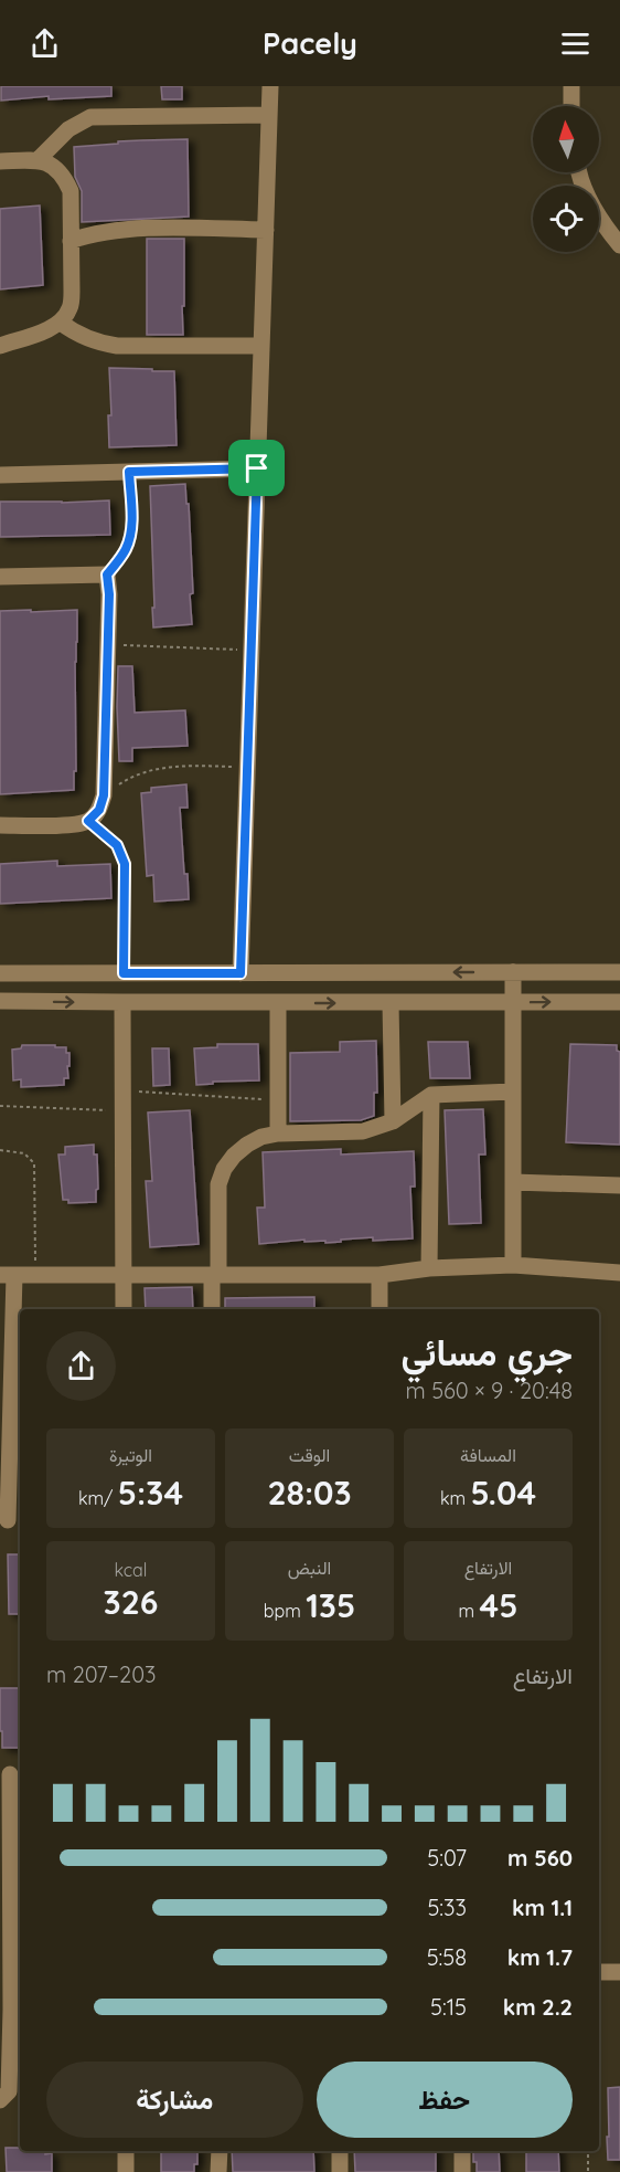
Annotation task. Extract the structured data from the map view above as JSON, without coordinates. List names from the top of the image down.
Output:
{
  "north": "top",
  "page": {
    "header": "Pacely",
    "heading": ["جري مسائي", "20:48 · 9 × 560 m"],
    "stats": [
      ["المسافة", "5.04 km"],
      ["الوقت", "28:03"],
      ["الوتيرة", "5:34 /km"],
      ["الارتفاع", "45 m"],
      ["النبض", "135 bpm"],
      ["kcal", "326"]
    ],
    "chart": ["الارتفاع", "203–207 m"],
    "list": [
      {
        "name": "560 m",
        "note": "5:07"
      },
      {
        "name": "1.1 km",
        "note": "5:33"
      },
      {
        "name": "1.7 km",
        "note": "5:58"
      },
      {
        "name": "2.2 km",
        "note": "5:15"
      }
    ],
    "buttons": ["حفظ", "مشاركة"]
  }
}
